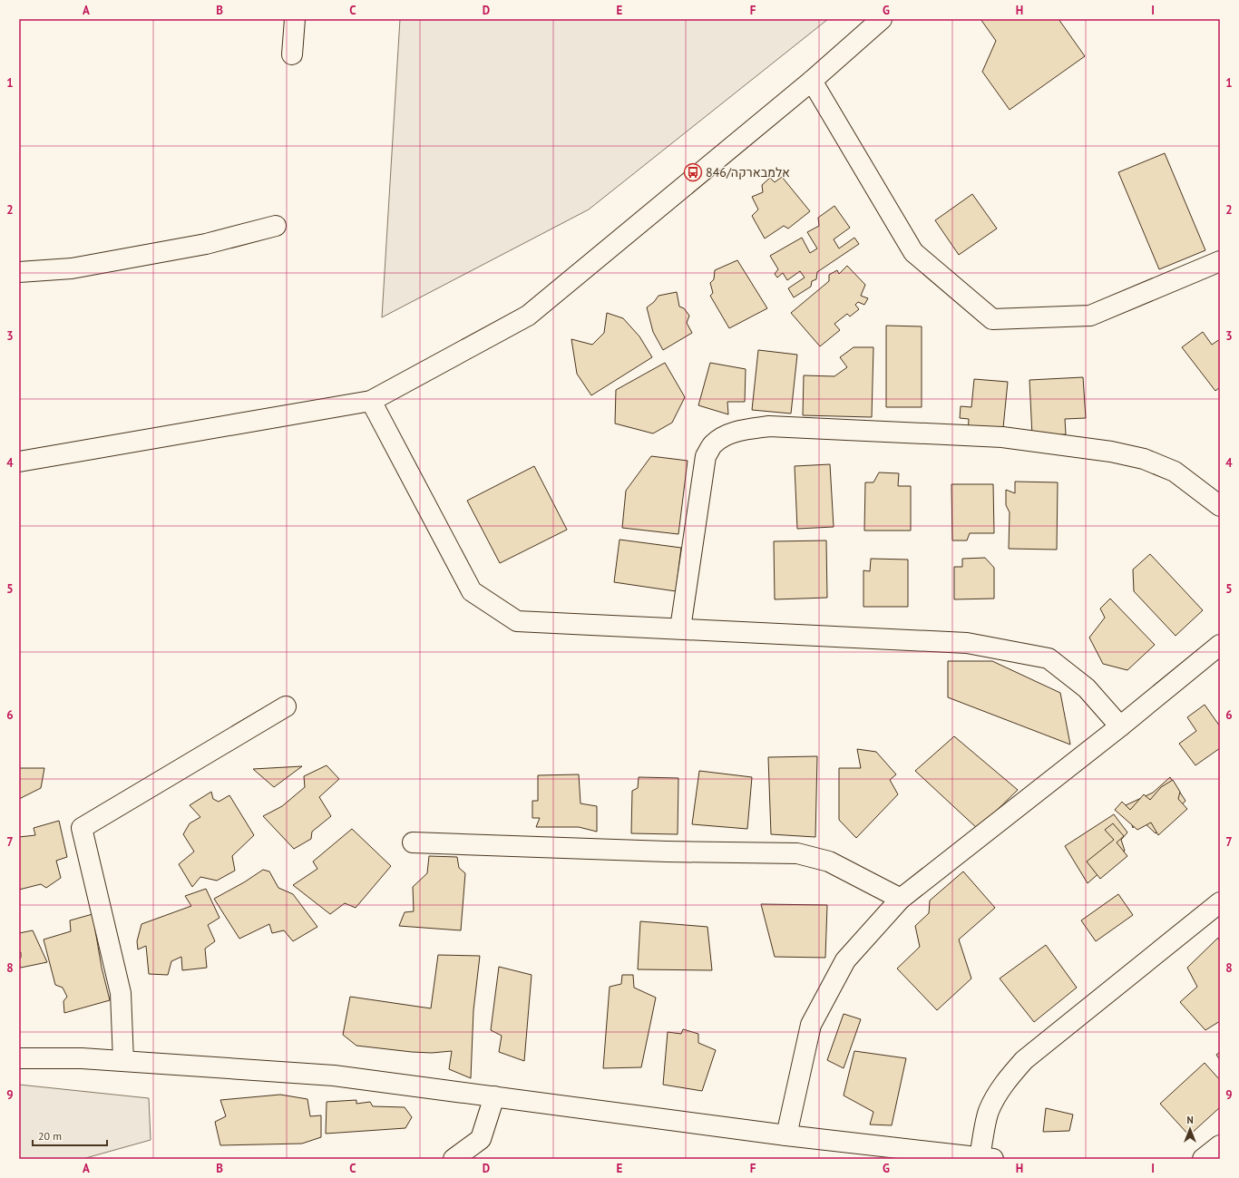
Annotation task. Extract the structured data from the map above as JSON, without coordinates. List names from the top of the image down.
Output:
{
  "places": {
    "bus stop": ["אלמבארקה/846"]
  },
  "scale_bar": "20 m",
  "north": "top",
  "grid": {
    "columns": [
      "A",
      "B",
      "C",
      "D",
      "E",
      "F",
      "G",
      "H",
      "I"
    ],
    "rows": [
      "1",
      "2",
      "3",
      "4",
      "5",
      "6",
      "7",
      "8",
      "9"
    ]
  }
}
